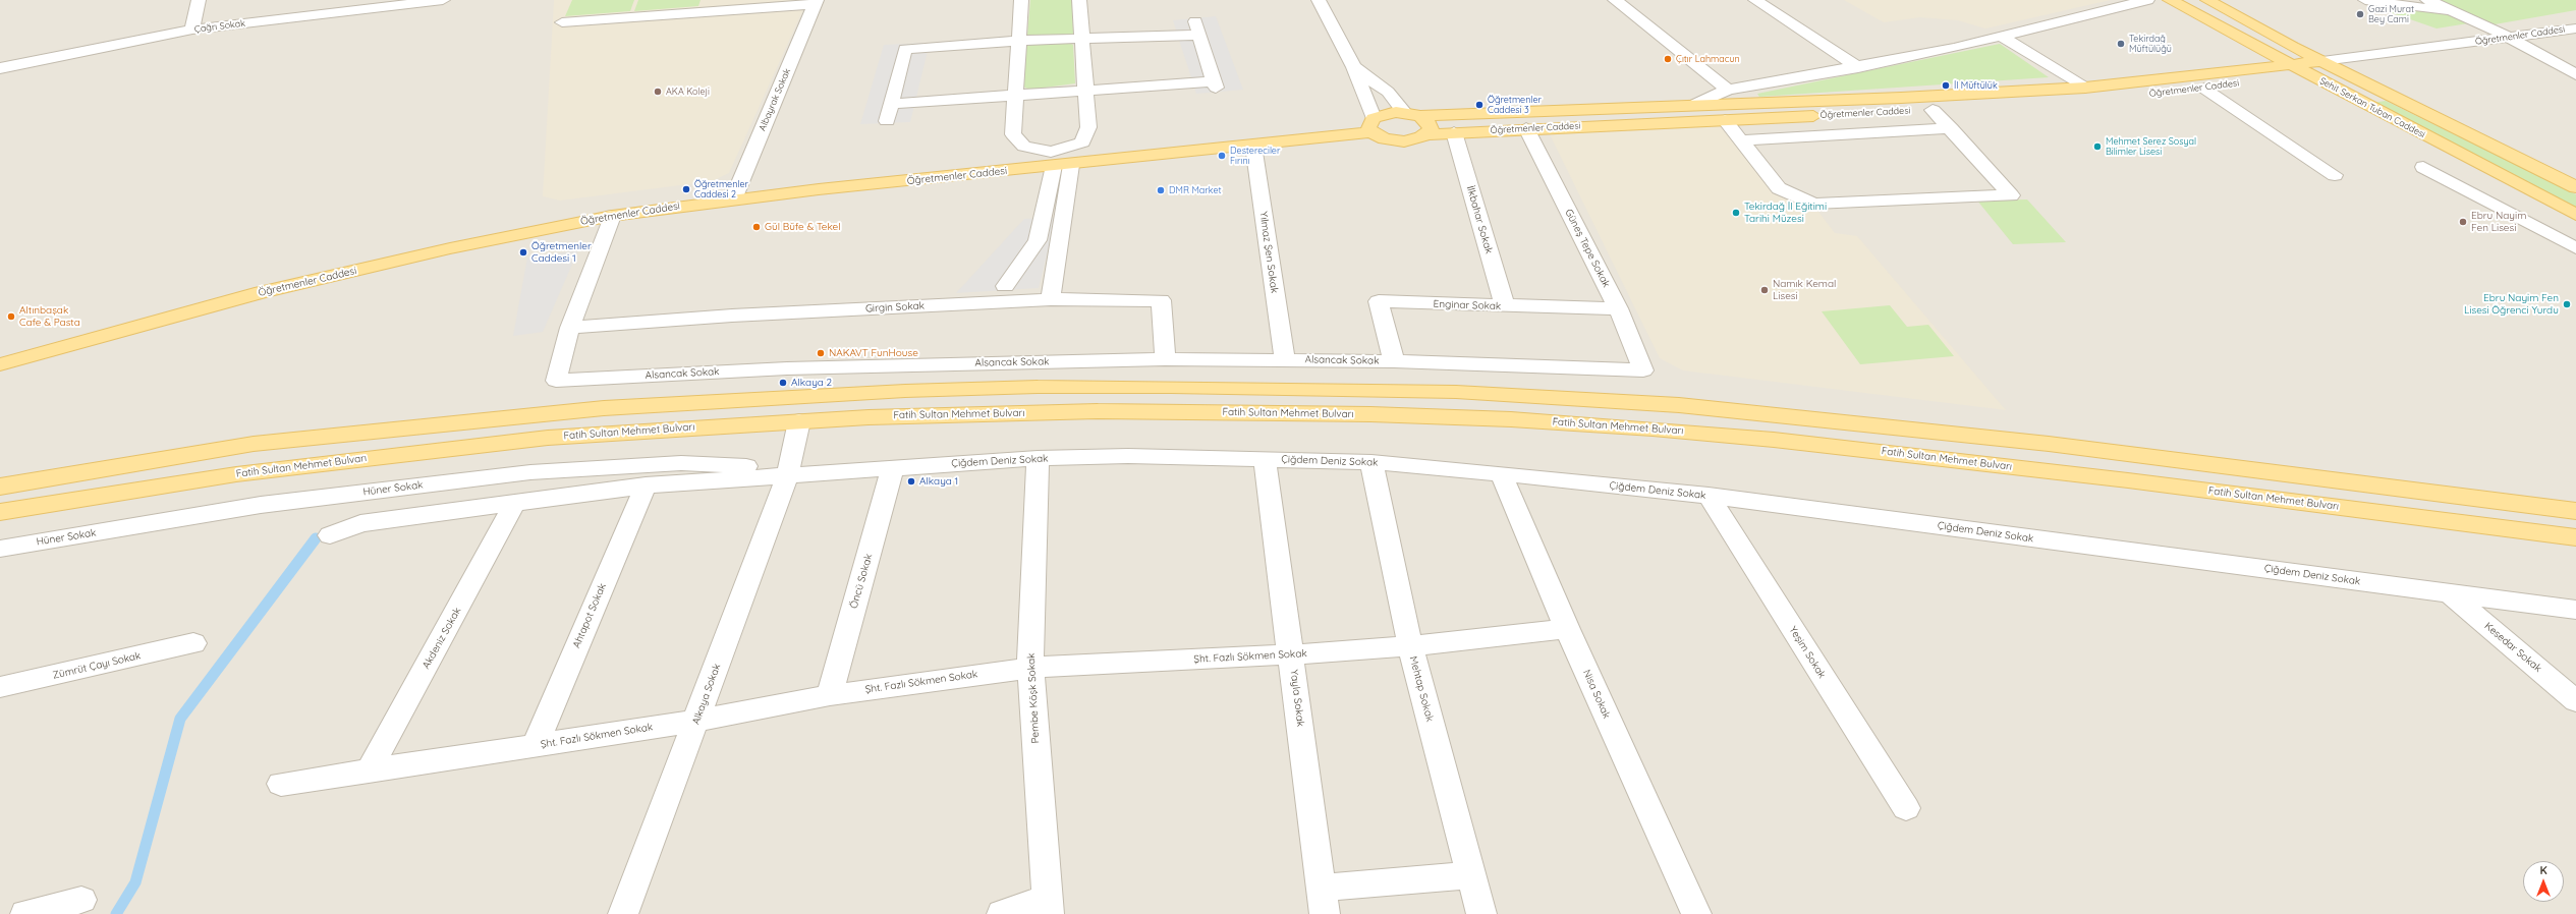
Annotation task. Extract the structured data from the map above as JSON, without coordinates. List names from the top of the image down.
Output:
{
  "streets": {
    "main road": ["Öğretmenler Caddesi", "Şehit Serkan Tuban Caddesi", "Fatih Sultan Mehmet Bulvarı"],
    "street": [
      "Çağrı Sokak",
      "Albayrak Sokak",
      "İlkbahar Sokak",
      "Güneş Tepe Sokak",
      "Yılmaz Şen Sokak",
      "Enginar Sokak",
      "Girgin Sokak",
      "Alsancak Sokak",
      "Çiğdem Deniz Sokak",
      "Hüner Sokak",
      "Öncü Sokak",
      "Ahtapot Sokak",
      "Akdeniz Sokak",
      "Kesedar Sokak",
      "Yeşim Sokak",
      "Şht. Fazlı Sökmen Sokak",
      "Zümrüt Çayı Sokak",
      "Mehtap Sokak",
      "Alkaya Sokak",
      "Nisa Sokak",
      "Pembe Köşk Sokak",
      "Yayla Sokak"
    ]
  },
  "crossings": [
    ["Öğretmenler Caddesi", "Albayrak Sokak"],
    ["Öğretmenler Caddesi", "Şehit Serkan Tuban Caddesi"],
    ["Öğretmenler Caddesi", "İlkbahar Sokak"],
    ["Öğretmenler Caddesi", "Güneş Tepe Sokak"],
    ["Öğretmenler Caddesi", "Yılmaz Şen Sokak"],
    ["Öğretmenler Caddesi", "Alsancak Sokak"],
    ["İlkbahar Sokak", "Enginar Sokak"],
    ["Güneş Tepe Sokak", "Enginar Sokak"],
    ["Güneş Tepe Sokak", "Alsancak Sokak"],
    ["Yılmaz Şen Sokak", "Alsancak Sokak"],
    ["Enginar Sokak", "Alsancak Sokak"],
    ["Girgin Sokak", "Alsancak Sokak"],
    ["Çiğdem Deniz Sokak", "Hüner Sokak"],
    ["Çiğdem Deniz Sokak", "Öncü Sokak"],
    ["Çiğdem Deniz Sokak", "Kesedar Sokak"],
    ["Çiğdem Deniz Sokak", "Yeşim Sokak"],
    ["Çiğdem Deniz Sokak", "Mehtap Sokak"],
    ["Çiğdem Deniz Sokak", "Alkaya Sokak"],
    ["Çiğdem Deniz Sokak", "Nisa Sokak"],
    ["Çiğdem Deniz Sokak", "Pembe Köşk Sokak"],
    ["Çiğdem Deniz Sokak", "Yayla Sokak"],
    ["Hüner Sokak", "Alkaya Sokak"],
    ["Öncü Sokak", "Şht. Fazlı Sökmen Sokak"],
    ["Ahtapot Sokak", "Şht. Fazlı Sökmen Sokak"],
    ["Akdeniz Sokak", "Şht. Fazlı Sökmen Sokak"],
    ["Şht. Fazlı Sökmen Sokak", "Mehtap Sokak"],
    ["Şht. Fazlı Sökmen Sokak", "Alkaya Sokak"],
    ["Şht. Fazlı Sökmen Sokak", "Nisa Sokak"],
    ["Şht. Fazlı Sökmen Sokak", "Pembe Köşk Sokak"],
    ["Şht. Fazlı Sökmen Sokak", "Yayla Sokak"]
  ],
  "places": [
    "Gazi Murat Bey Cami",
    "Tekirdağ Müftülüğü",
    "Çıtır Lahmacun",
    "İl Müftülük",
    "AKA Koleji",
    "Öğretmenler Caddesi 3",
    "Mehmet Serez Sosyal Bilimler Lisesi",
    "Destereciler Fırını",
    "Öğretmenler Caddesi 2",
    "DMR Market",
    "Tekirdağ İl Eğitimi Tarihi Müzesi",
    "Ebru Nayim Fen Lisesi",
    "Gül Büfe & Tekel",
    "Öğretmenler Caddesi 1",
    "Namık Kemal Lisesi",
    "Ebru Nayim Fen Lisesi Öğrenci Yurdu",
    "Altınbaşak Cafe & Pasta",
    "NAKAVT FunHouse",
    "Alkaya 2",
    "Alkaya 1"
  ],
  "north": "top"
}
